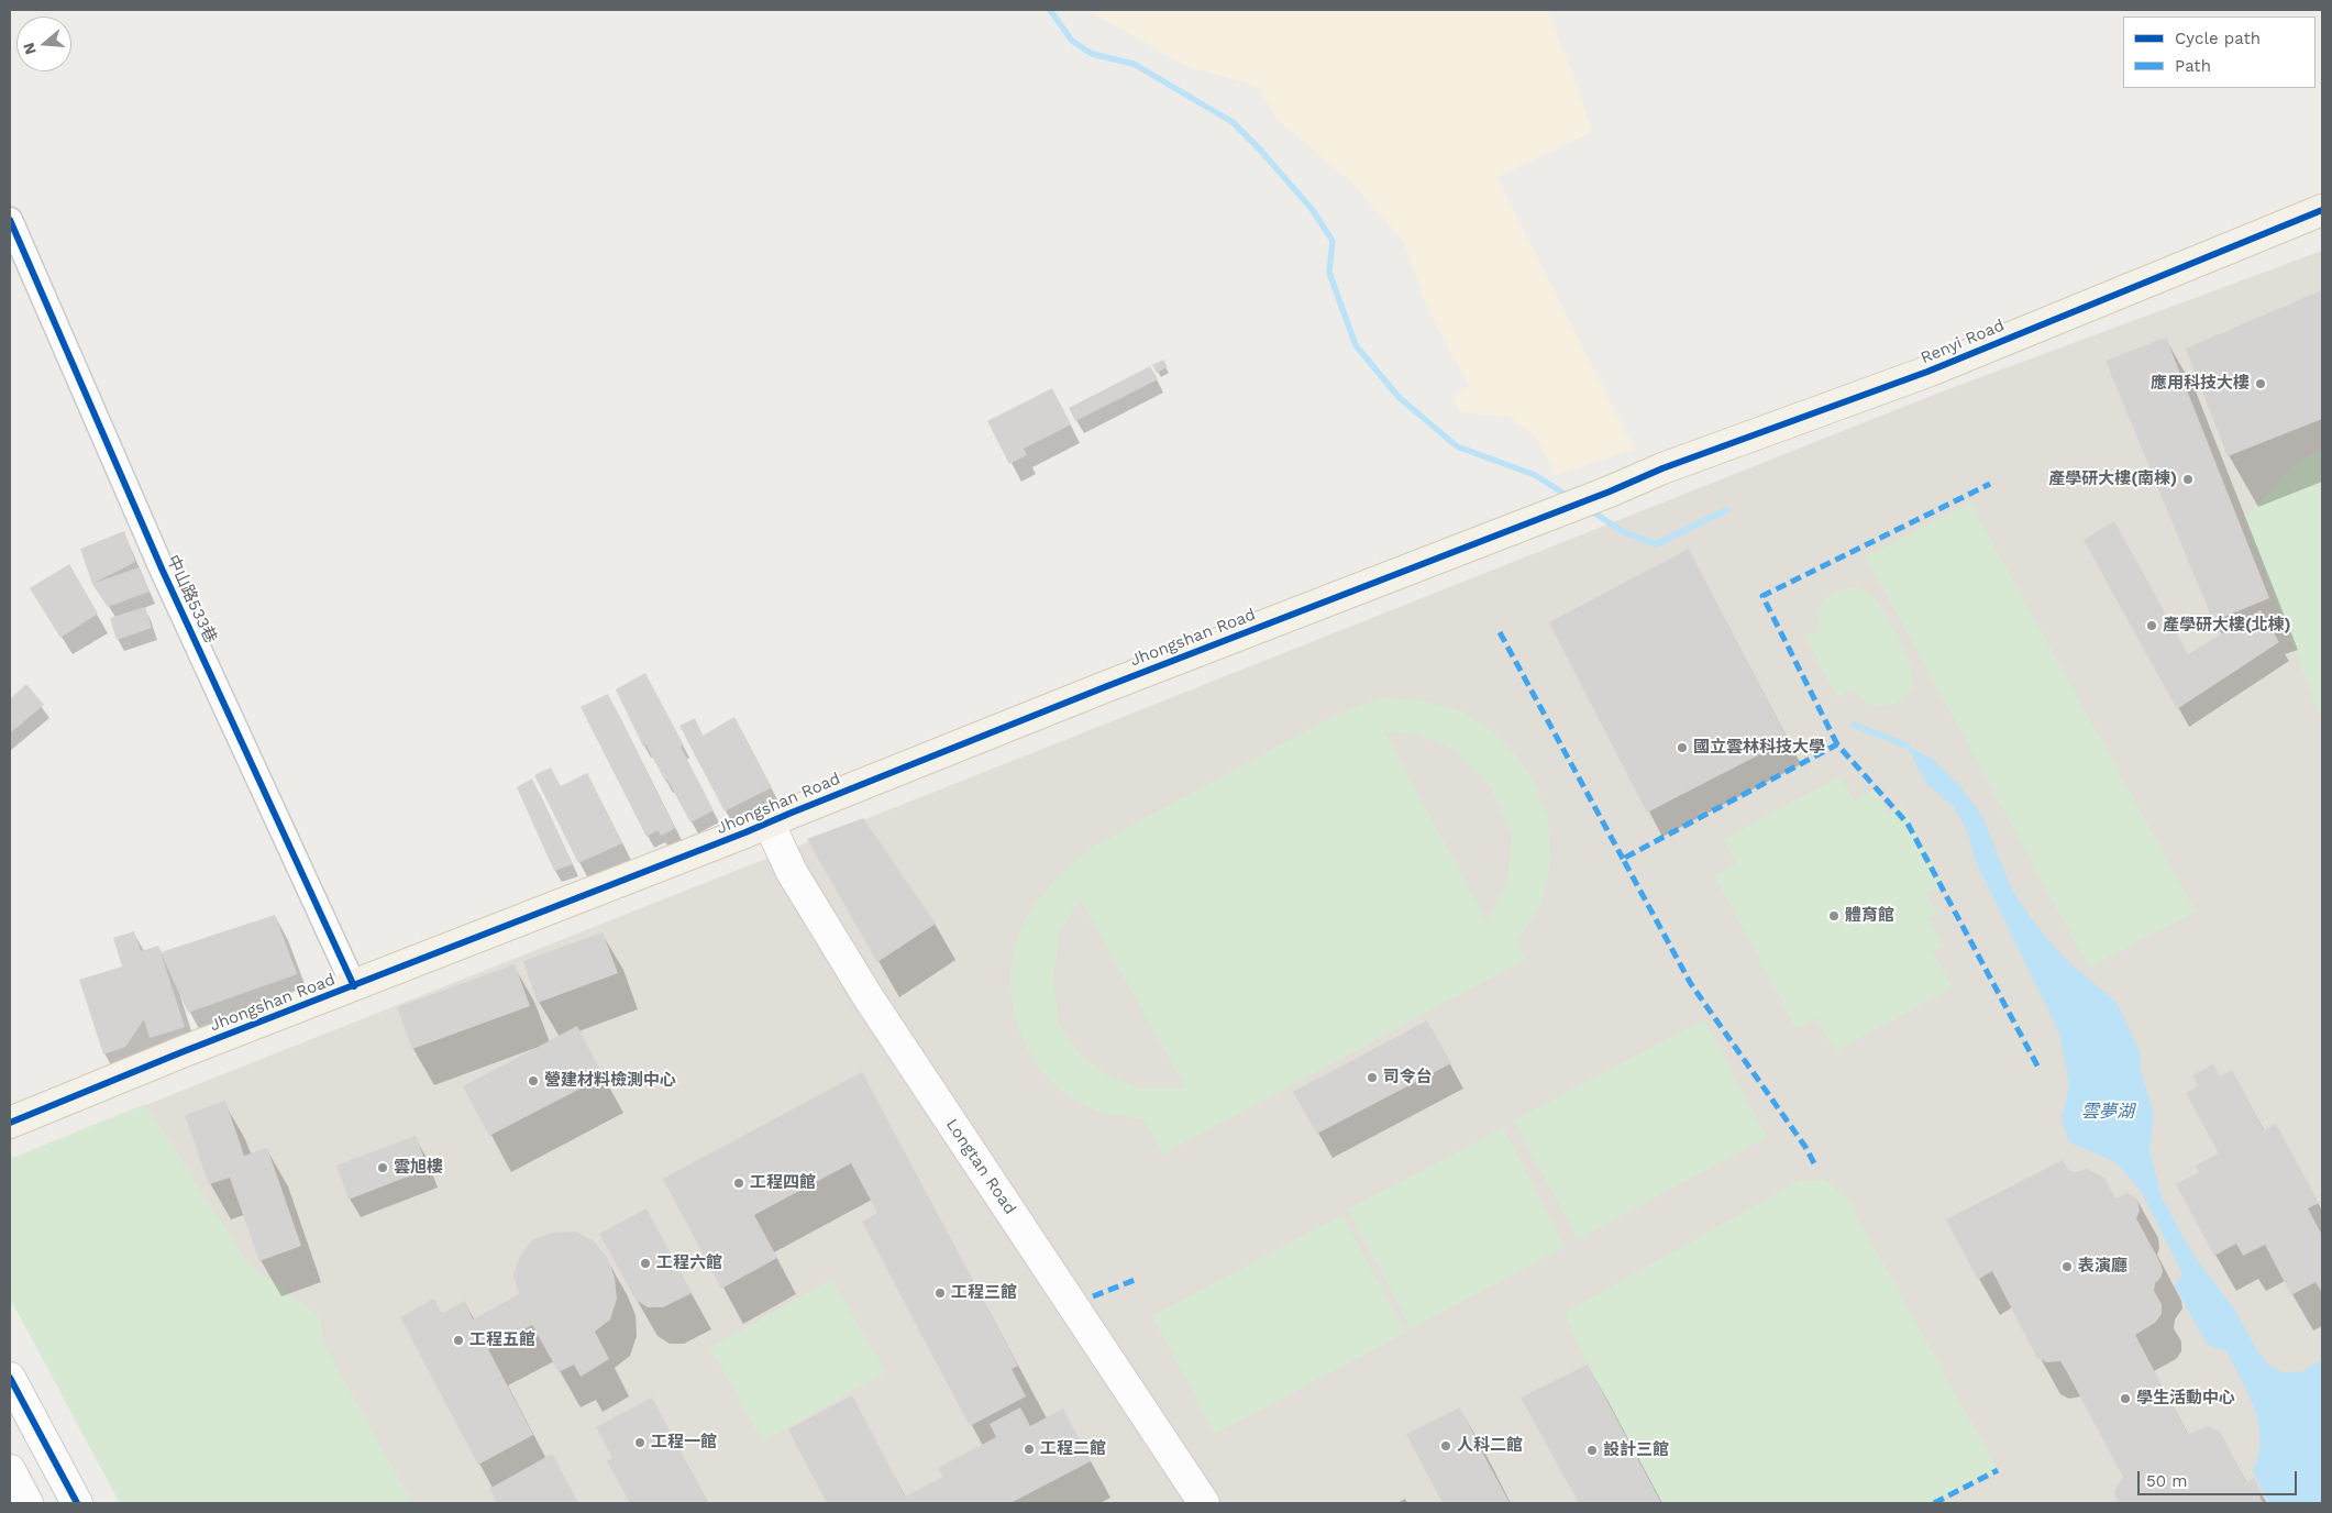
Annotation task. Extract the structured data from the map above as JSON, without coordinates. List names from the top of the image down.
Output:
{
  "streets": {
    "main road": ["Renyi Road", "Jhongshan Road"],
    "street": ["中山路533巷", "Longtan Road"]
  },
  "crossings": [
    ["Renyi Road", "Jhongshan Road"],
    ["中山路533巷", "Jhongshan Road"],
    ["Jhongshan Road", "Longtan Road"]
  ],
  "water": ["雲夢湖"],
  "places": [
    "應用科技大樓",
    "產學研大樓(南棟)",
    "產學研大樓(北棟)",
    "國立雲林科技大學",
    "體育館",
    "司令台",
    "營建材料檢測中心",
    "雲旭樓",
    "工程四館",
    "工程六館",
    "表演廳",
    "工程三館",
    "工程五館",
    "學生活動中心",
    "工程一館",
    "人科二館",
    "工程二館",
    "設計三館"
  ],
  "legend": ["Cycle path", "Path"],
  "scale_bar": "50 m",
  "north": "left"
}
